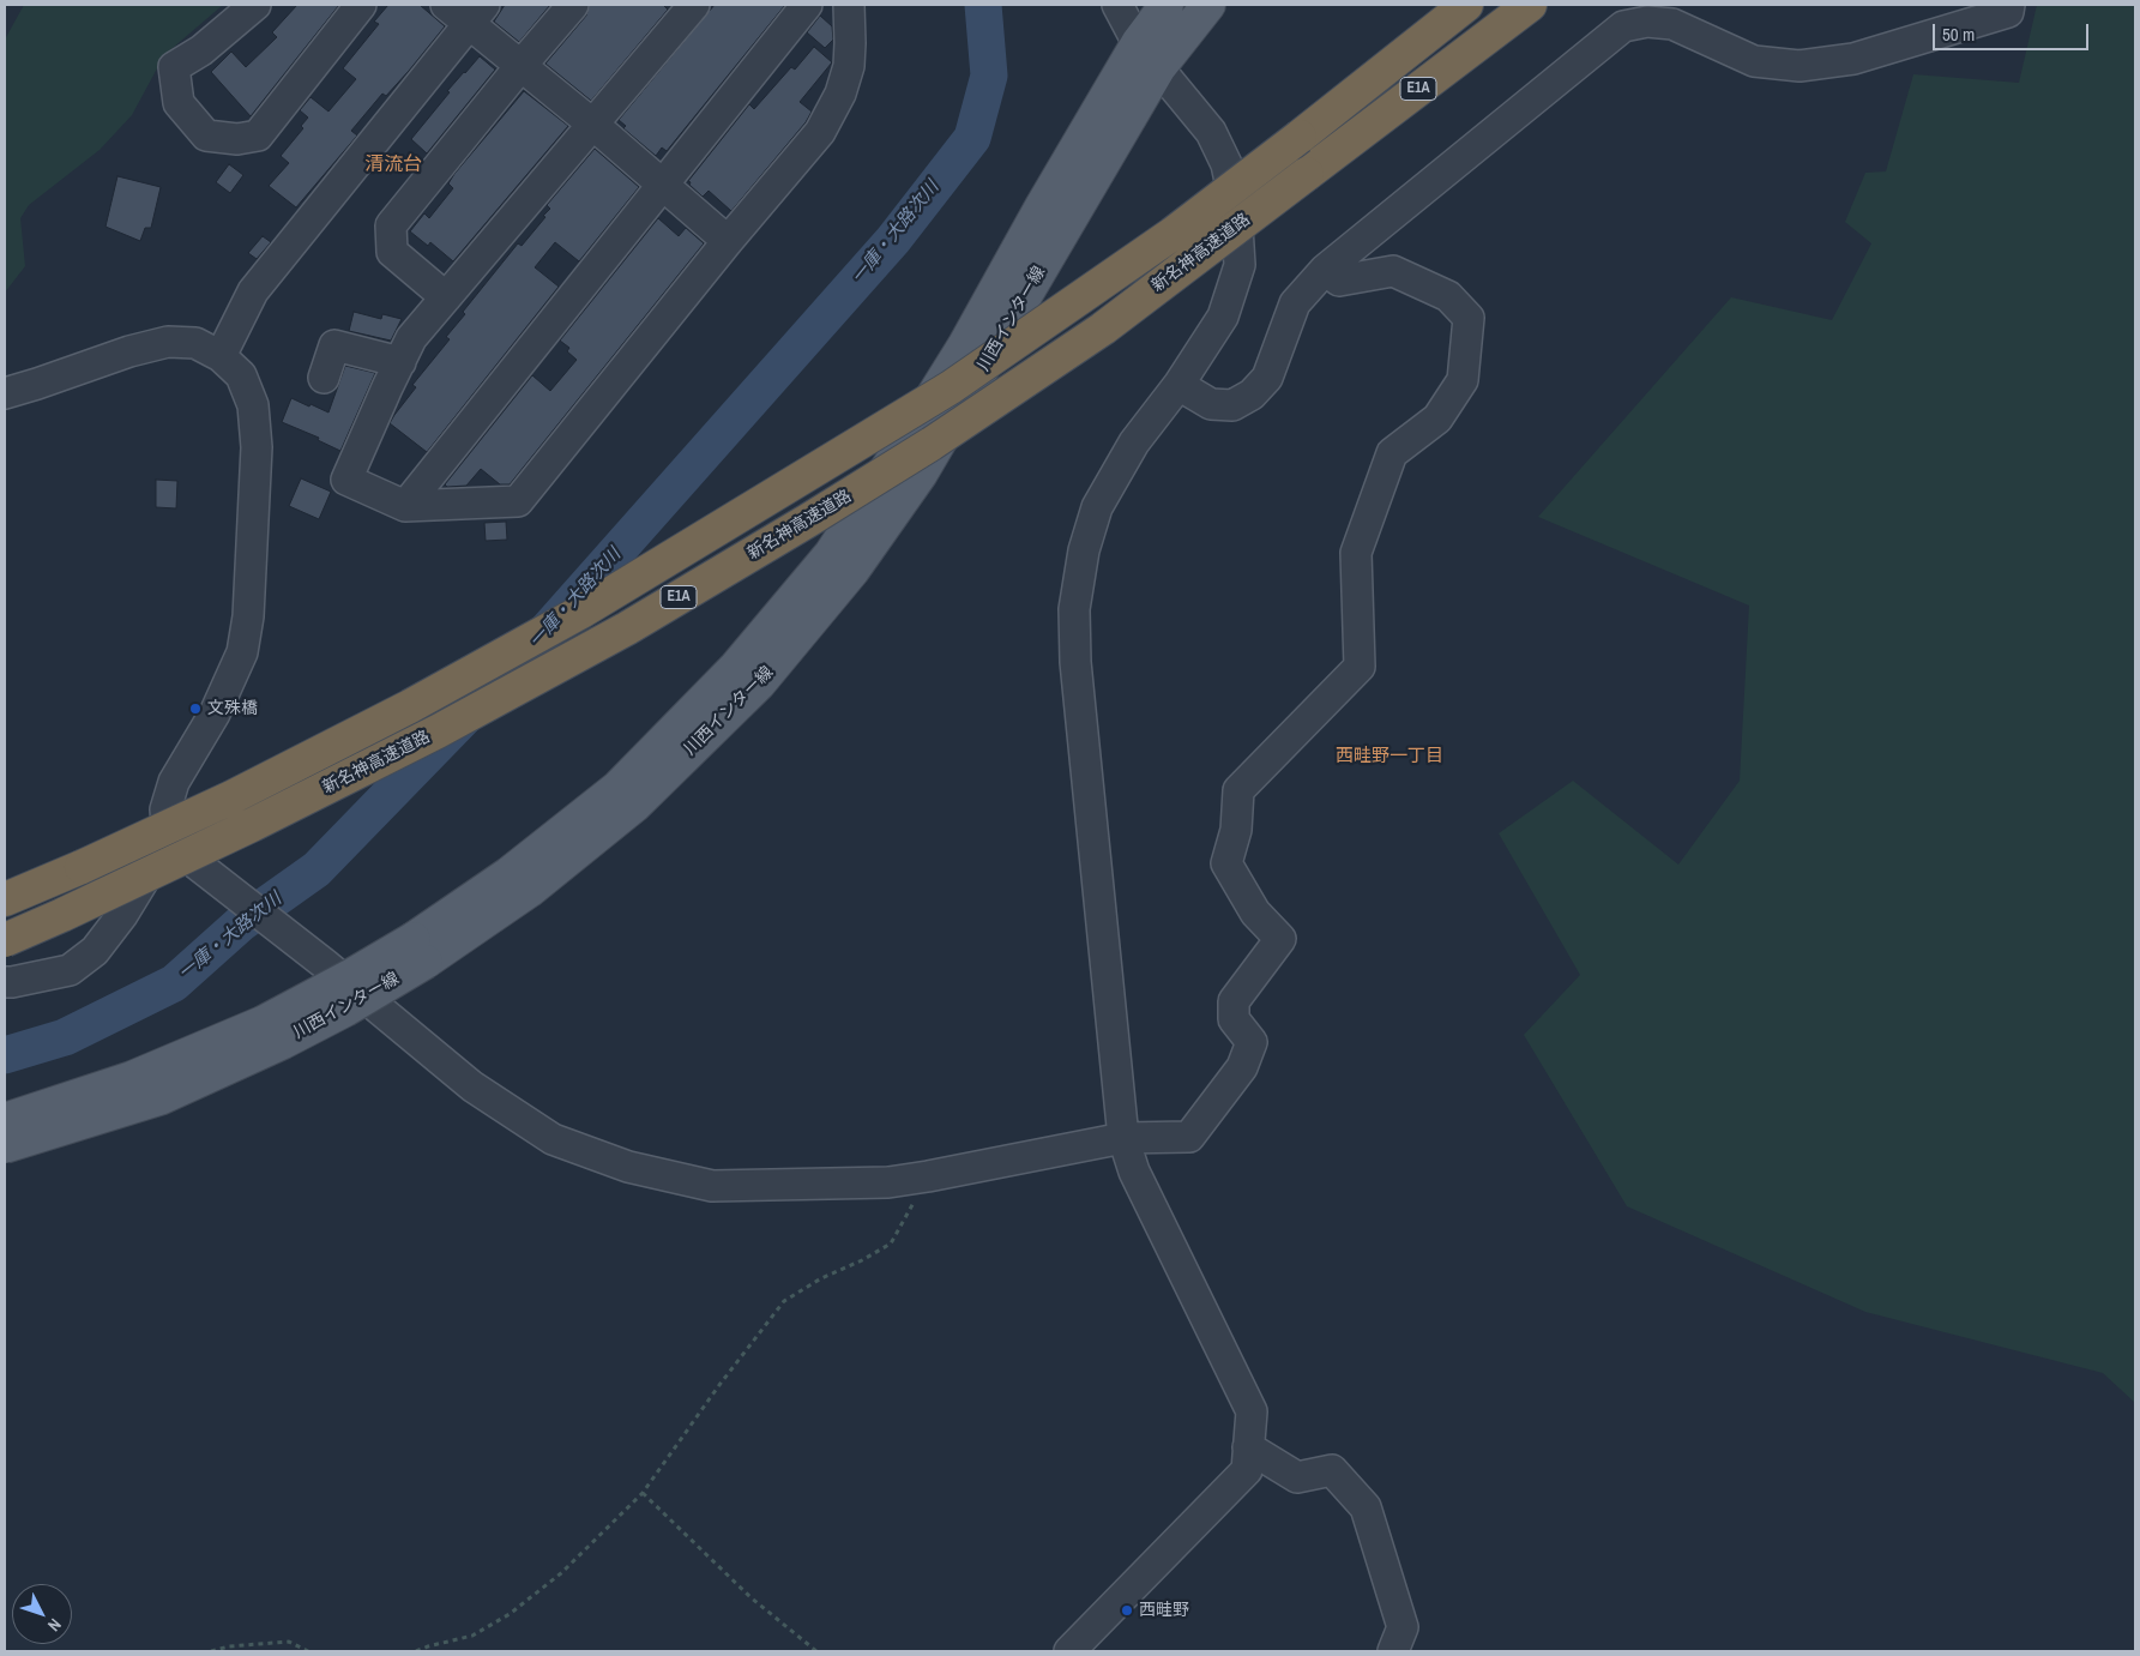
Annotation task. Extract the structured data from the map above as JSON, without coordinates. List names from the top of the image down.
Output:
{
  "streets": {
    "highway": ["E1A", "新名神高速道路"],
    "main road": ["川西インター線"]
  },
  "crossings": [
    ["E1A", "新名神高速道路"]
  ],
  "districts": ["清流台", "西畦野一丁目"],
  "water": ["一庫・大路次川"],
  "places": ["文殊橋", "西畦野"],
  "scale_bar": "50 m",
  "north": "bottom right"
}
